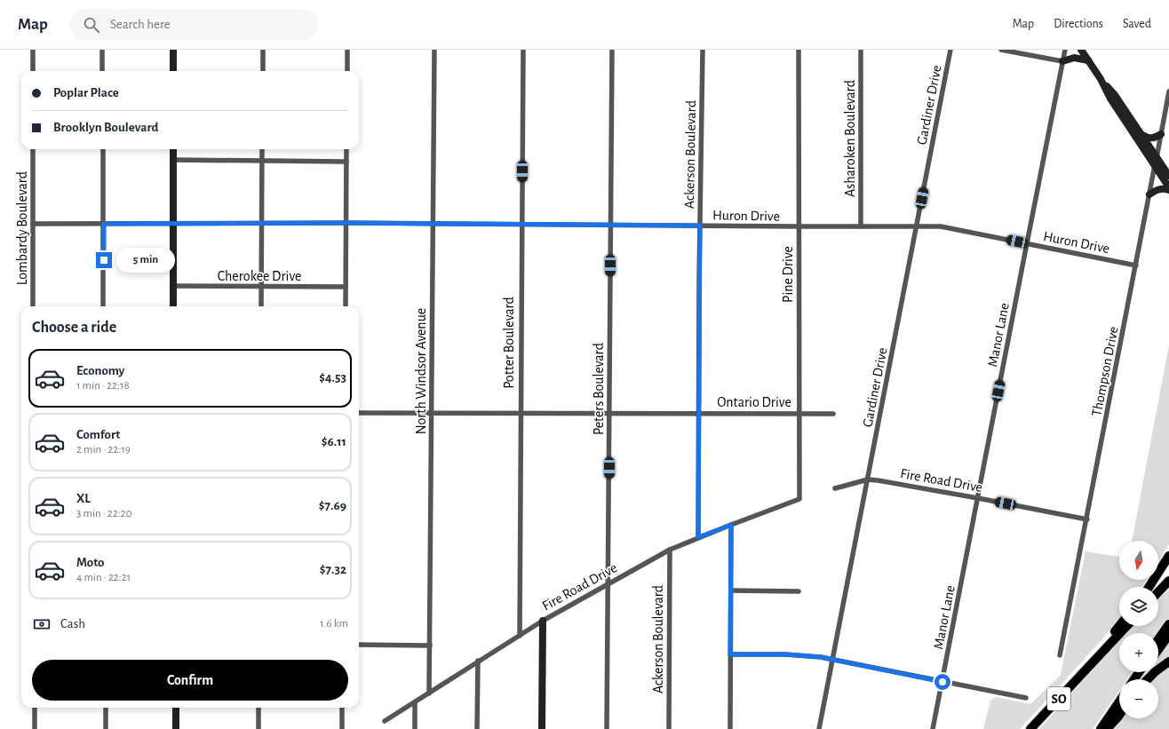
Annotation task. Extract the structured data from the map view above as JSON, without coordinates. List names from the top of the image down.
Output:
{
  "streets": {
    "highway": ["SO"],
    "street": [
      "Gardiner Drive",
      "Asharoken Boulevard",
      "Ackerson Boulevard",
      "Huron Drive",
      "Lombardy Boulevard",
      "Pine Drive",
      "Cherokee Drive",
      "Manor Lane",
      "Potter Boulevard",
      "North Windsor Avenue",
      "Thompson Drive",
      "Peters Boulevard",
      "Ontario Drive",
      "Fire Road Drive"
    ]
  },
  "crossings": [
    ["Gardiner Drive", "Huron Drive"],
    ["Gardiner Drive", "Fire Road Drive"],
    ["Asharoken Boulevard", "Huron Drive"],
    ["Ackerson Boulevard", "Huron Drive"],
    ["Ackerson Boulevard", "Ontario Drive"],
    ["Ackerson Boulevard", "Fire Road Drive"],
    ["Huron Drive", "Lombardy Boulevard"],
    ["Huron Drive", "Pine Drive"],
    ["Huron Drive", "Manor Lane"],
    ["Huron Drive", "Potter Boulevard"],
    ["Huron Drive", "North Windsor Avenue"],
    ["Huron Drive", "Thompson Drive"],
    ["Huron Drive", "Peters Boulevard"],
    ["Pine Drive", "Ontario Drive"],
    ["Pine Drive", "Fire Road Drive"],
    ["Manor Lane", "Fire Road Drive"],
    ["Potter Boulevard", "Ontario Drive"],
    ["Potter Boulevard", "Fire Road Drive"],
    ["North Windsor Avenue", "Ontario Drive"],
    ["North Windsor Avenue", "Fire Road Drive"],
    ["Thompson Drive", "Fire Road Drive"],
    ["Peters Boulevard", "Ontario Drive"],
    ["Peters Boulevard", "Fire Road Drive"]
  ],
  "north": "bottom",
  "page": {
    "header": "Map",
    "search": "Search here",
    "nav": ["Map", "Directions", "Saved"],
    "banner": ["Poplar Place", "Brooklyn Boulevard"],
    "bubble": "5 min",
    "heading": "Choose a ride",
    "list": [
      {
        "name": "Economy",
        "note": "1 min · 22:18",
        "value": "$4.53"
      },
      {
        "name": "Comfort",
        "note": "2 min · 22:19",
        "value": "$6.11"
      },
      {
        "name": "XL",
        "note": "3 min · 22:20",
        "value": "$7.69"
      },
      {
        "name": "Moto",
        "note": "4 min · 22:21",
        "value": "$7.32"
      }
    ],
    "map_buttons": ["+", "−"],
    "pay": ["Cash", "1.6 km"],
    "buttons": "Confirm"
  }
}
